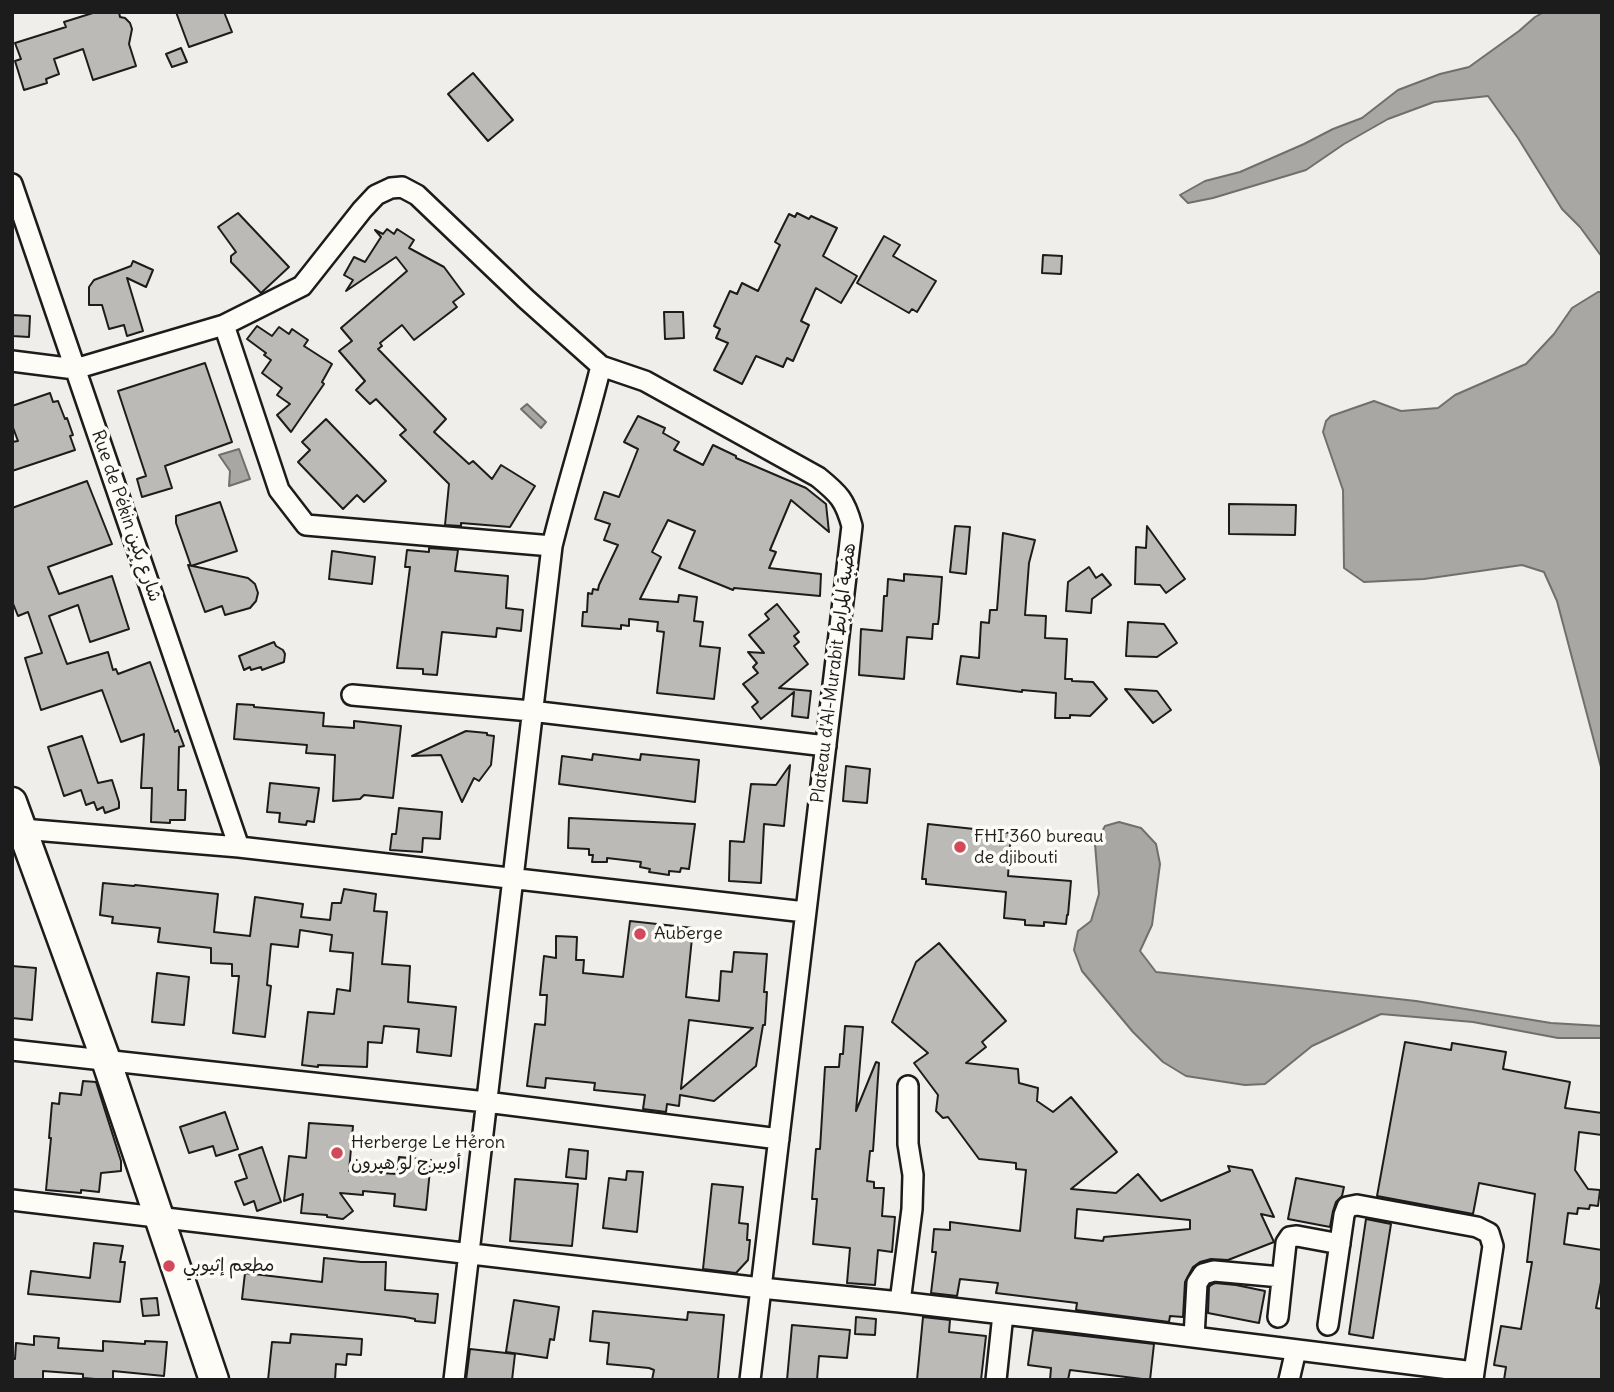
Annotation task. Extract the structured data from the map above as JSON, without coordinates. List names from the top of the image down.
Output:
{
  "streets": {
    "street": ["Rue de Pékin شارع بكين", "Plateau d'Al-Murabit هضبة المرابط"]
  },
  "crossings": [
    ["Rue de Pékin شارع بكين", "Plateau d'Al-Murabit هضبة المرابط"]
  ],
  "places": [
    "FHI 360 bureau de djibouti",
    "Auberge",
    "Herberge Le Héron أوبيرج لو هيرون",
    "مطعم إثيوبي"
  ]
}
